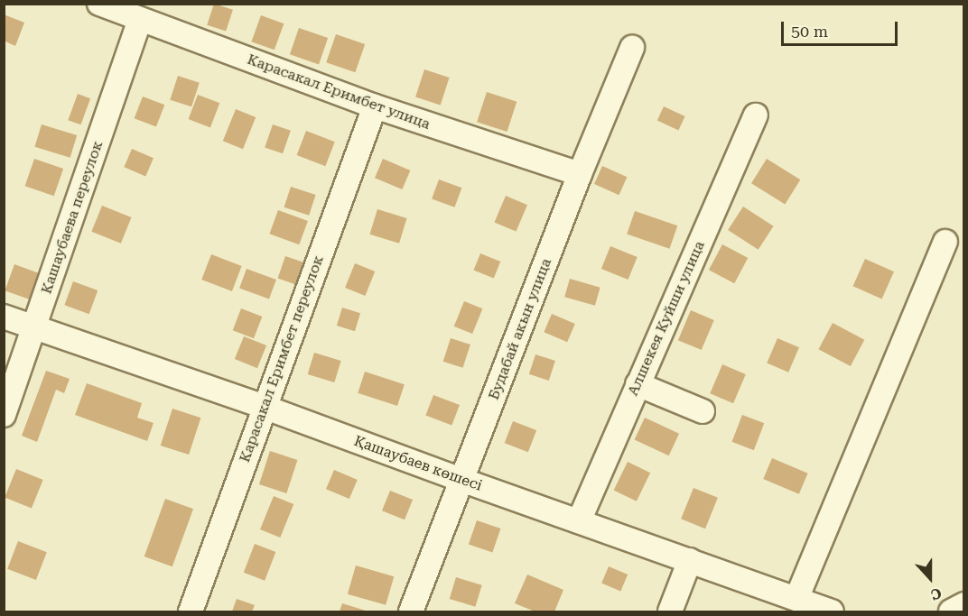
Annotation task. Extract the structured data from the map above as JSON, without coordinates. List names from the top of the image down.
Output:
{
  "streets": {
    "street": [
      "Карасакал Еримбет улица",
      "Кашаубаева переулок",
      "Алшекея Куйши улица",
      "Будабай акын улица",
      "Карасакал Еримбет переулок",
      "Қашаубаев көшесі"
    ]
  },
  "crossings": [
    ["Карасакал Еримбет улица", "Кашаубаева переулок"],
    ["Карасакал Еримбет улица", "Будабай акын улица"],
    ["Карасакал Еримбет улица", "Карасакал Еримбет переулок"],
    ["Кашаубаева переулок", "Қашаубаев көшесі"],
    ["Алшекея Куйши улица", "Қашаубаев көшесі"],
    ["Будабай акын улица", "Қашаубаев көшесі"],
    ["Карасакал Еримбет переулок", "Қашаубаев көшесі"]
  ],
  "scale_bar": "50 m",
  "north": "bottom"
}
